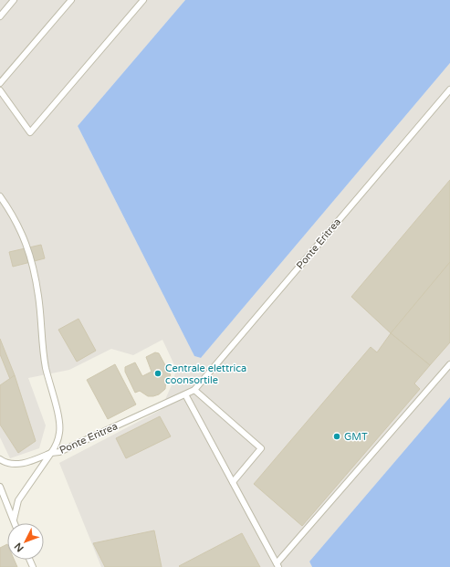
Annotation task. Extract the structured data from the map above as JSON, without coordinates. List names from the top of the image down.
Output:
{
  "streets": {
    "lane": ["Ponte Eritrea"]
  },
  "places": ["Centrale elettrica coonsortile", "GMT"],
  "north": "bottom left"
}
